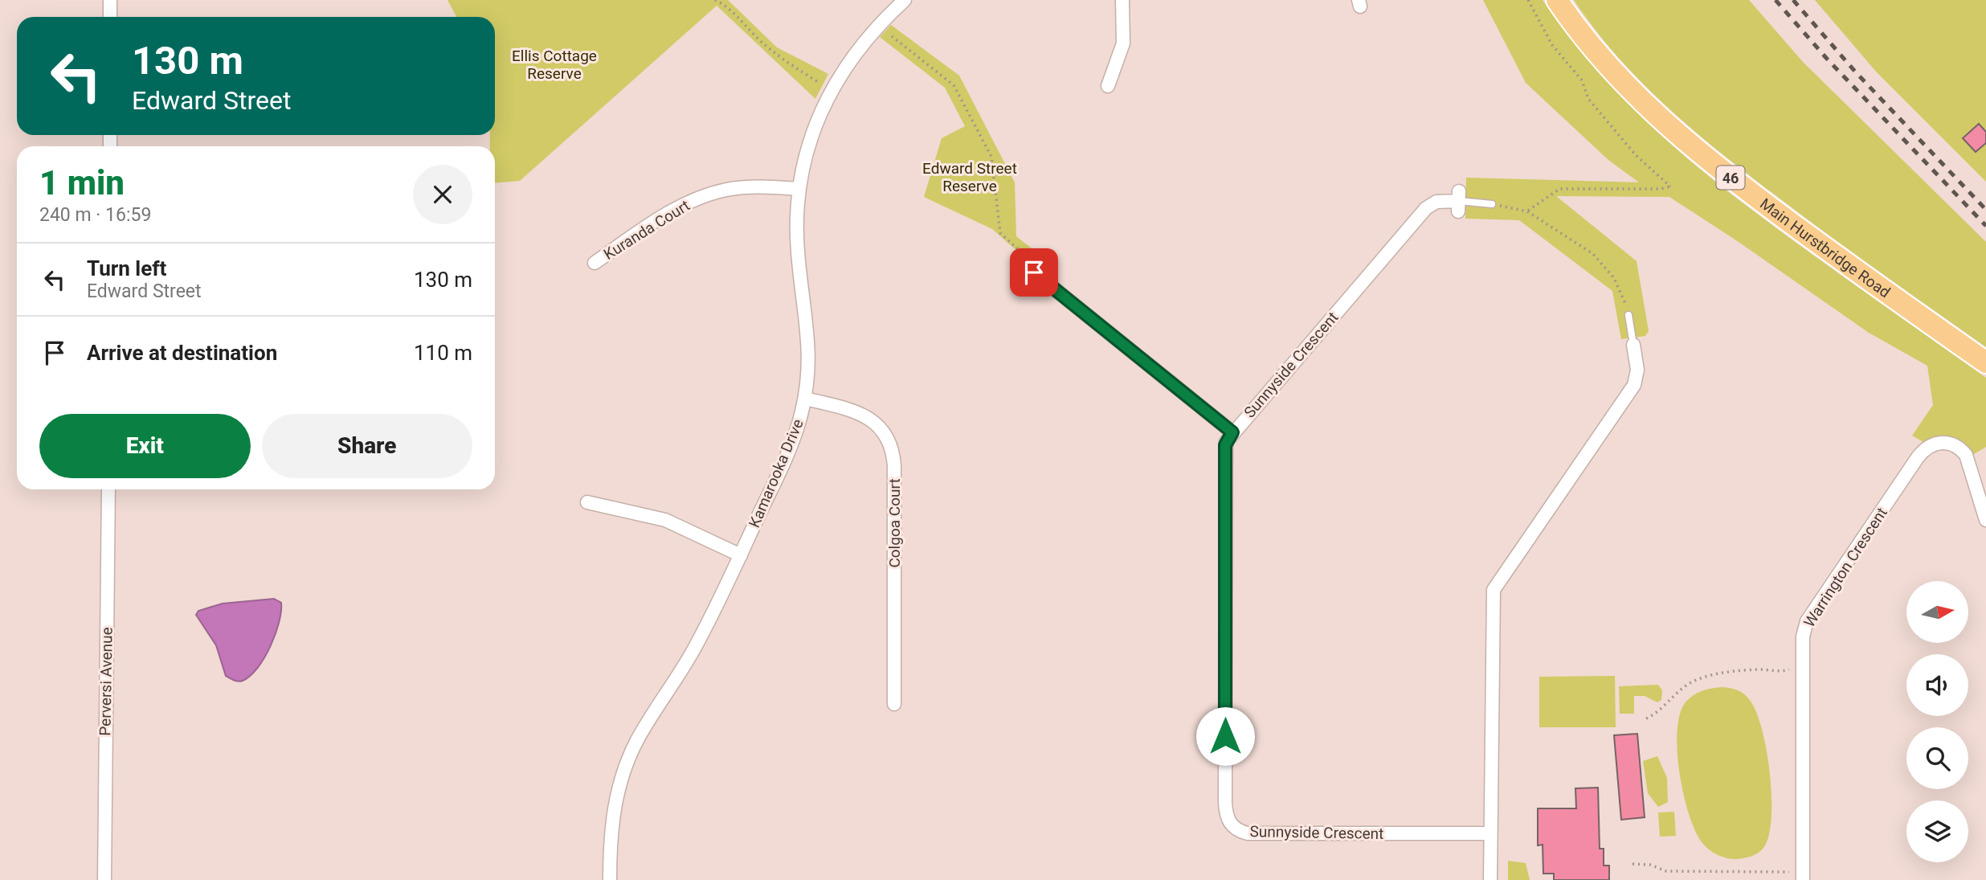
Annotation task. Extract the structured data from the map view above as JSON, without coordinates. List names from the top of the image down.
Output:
{
  "streets": {
    "main road": ["46", "Main Hurstbridge Road"],
    "street": [
      "Kuranda Court",
      "Sunnyside Crescent",
      "Kamarooka Drive",
      "Colgoa Court",
      "Warrington Crescent",
      "Perversi Avenue"
    ]
  },
  "crossings": [
    ["Kuranda Court", "Kamarooka Drive"],
    ["Kamarooka Drive", "Colgoa Court"]
  ],
  "parks": ["Ellis Cottage Reserve", "Edward Street Reserve"],
  "north": "right",
  "page": {
    "turn": ["130 m", "Edward Street"],
    "heading": ["1 min", "240 m · 16:59"],
    "list": [
      {
        "name": "Turn left",
        "note": "Edward Street",
        "value": "130 m"
      },
      {
        "name": "Arrive at destination",
        "value": "110 m"
      }
    ],
    "buttons": ["Exit", "Share"]
  }
}
